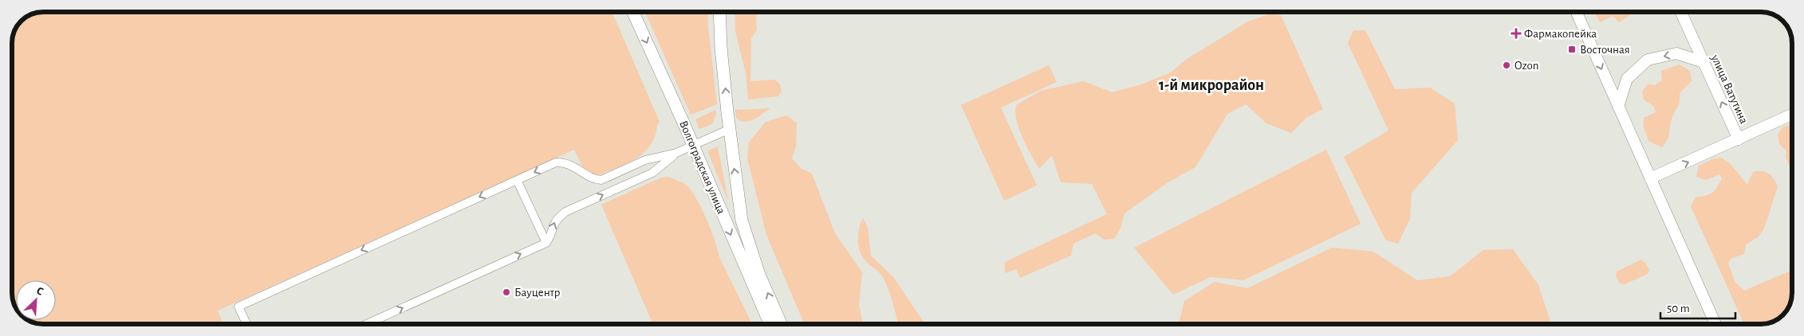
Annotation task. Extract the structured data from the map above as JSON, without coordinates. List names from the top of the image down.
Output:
{
  "streets": {
    "main road": ["улица Ватутина", "Волгоградская улица"]
  },
  "districts": ["1-й микрорайон"],
  "places": {
    "health": ["Фармакопейка"],
    "transit": ["Восточная"],
    "other": ["Ozon", "Бауцентр"]
  },
  "scale_bar": "50 m",
  "north": "top right"
}
